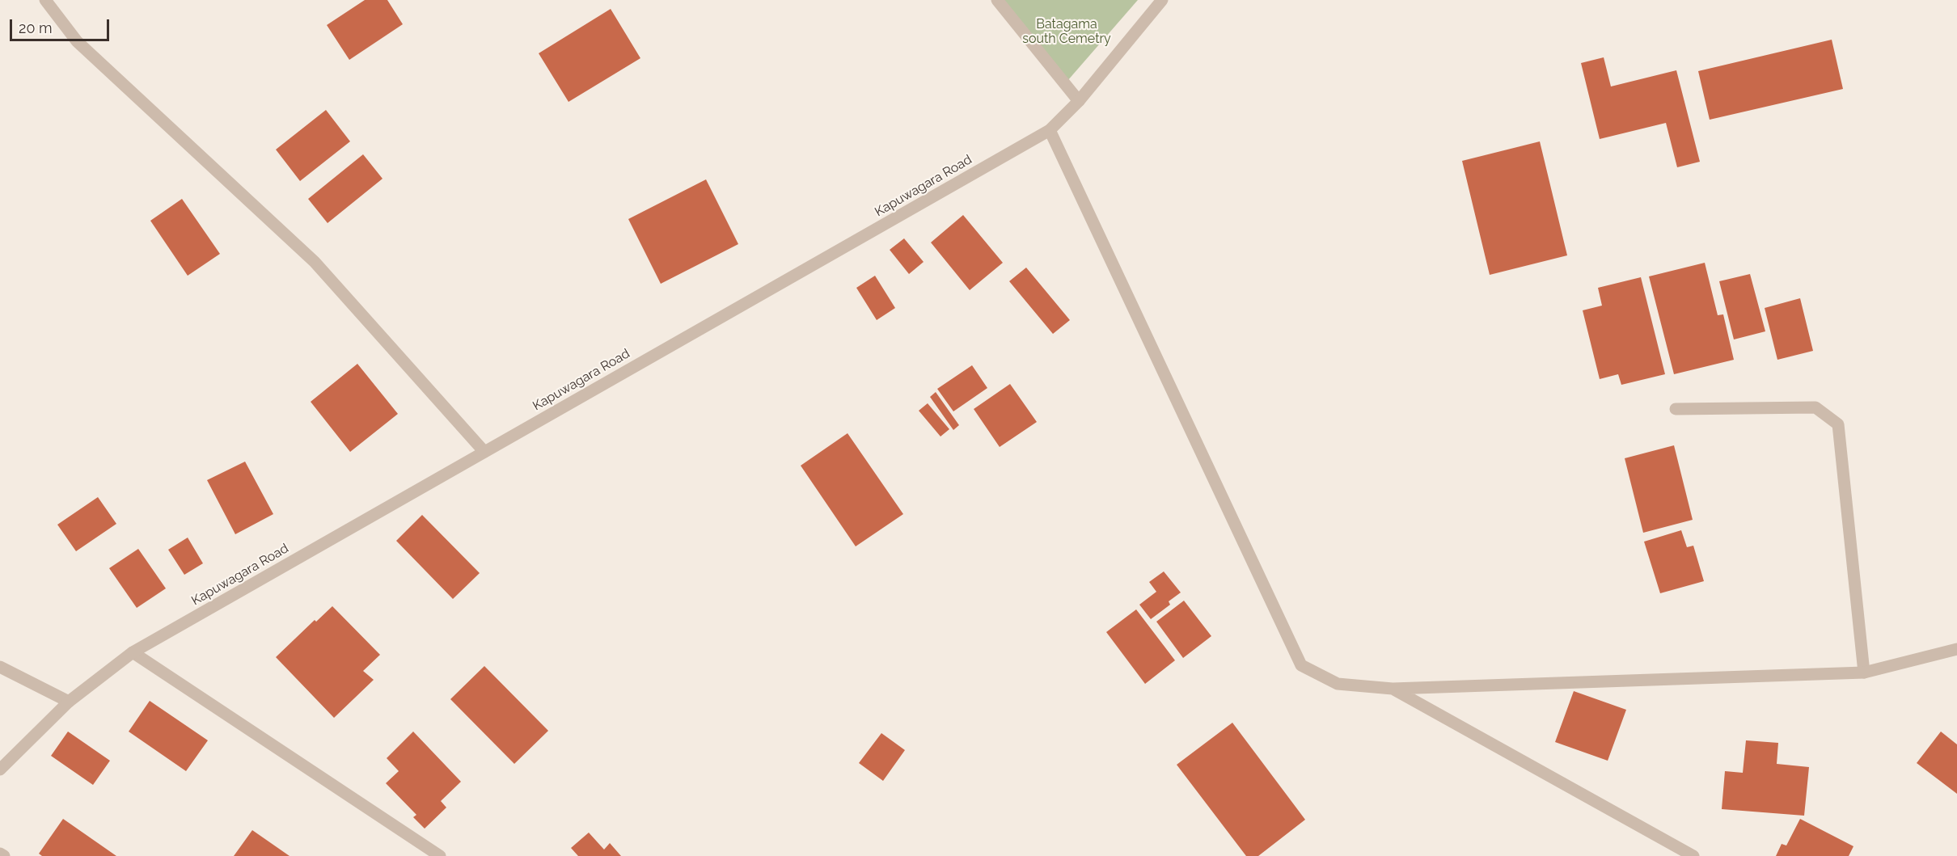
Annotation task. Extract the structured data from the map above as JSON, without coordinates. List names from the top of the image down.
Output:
{
  "streets": {
    "street": ["Kapuwagara Road"]
  },
  "parks": ["Batagama south Cemetry"],
  "scale_bar": "20 m"
}
